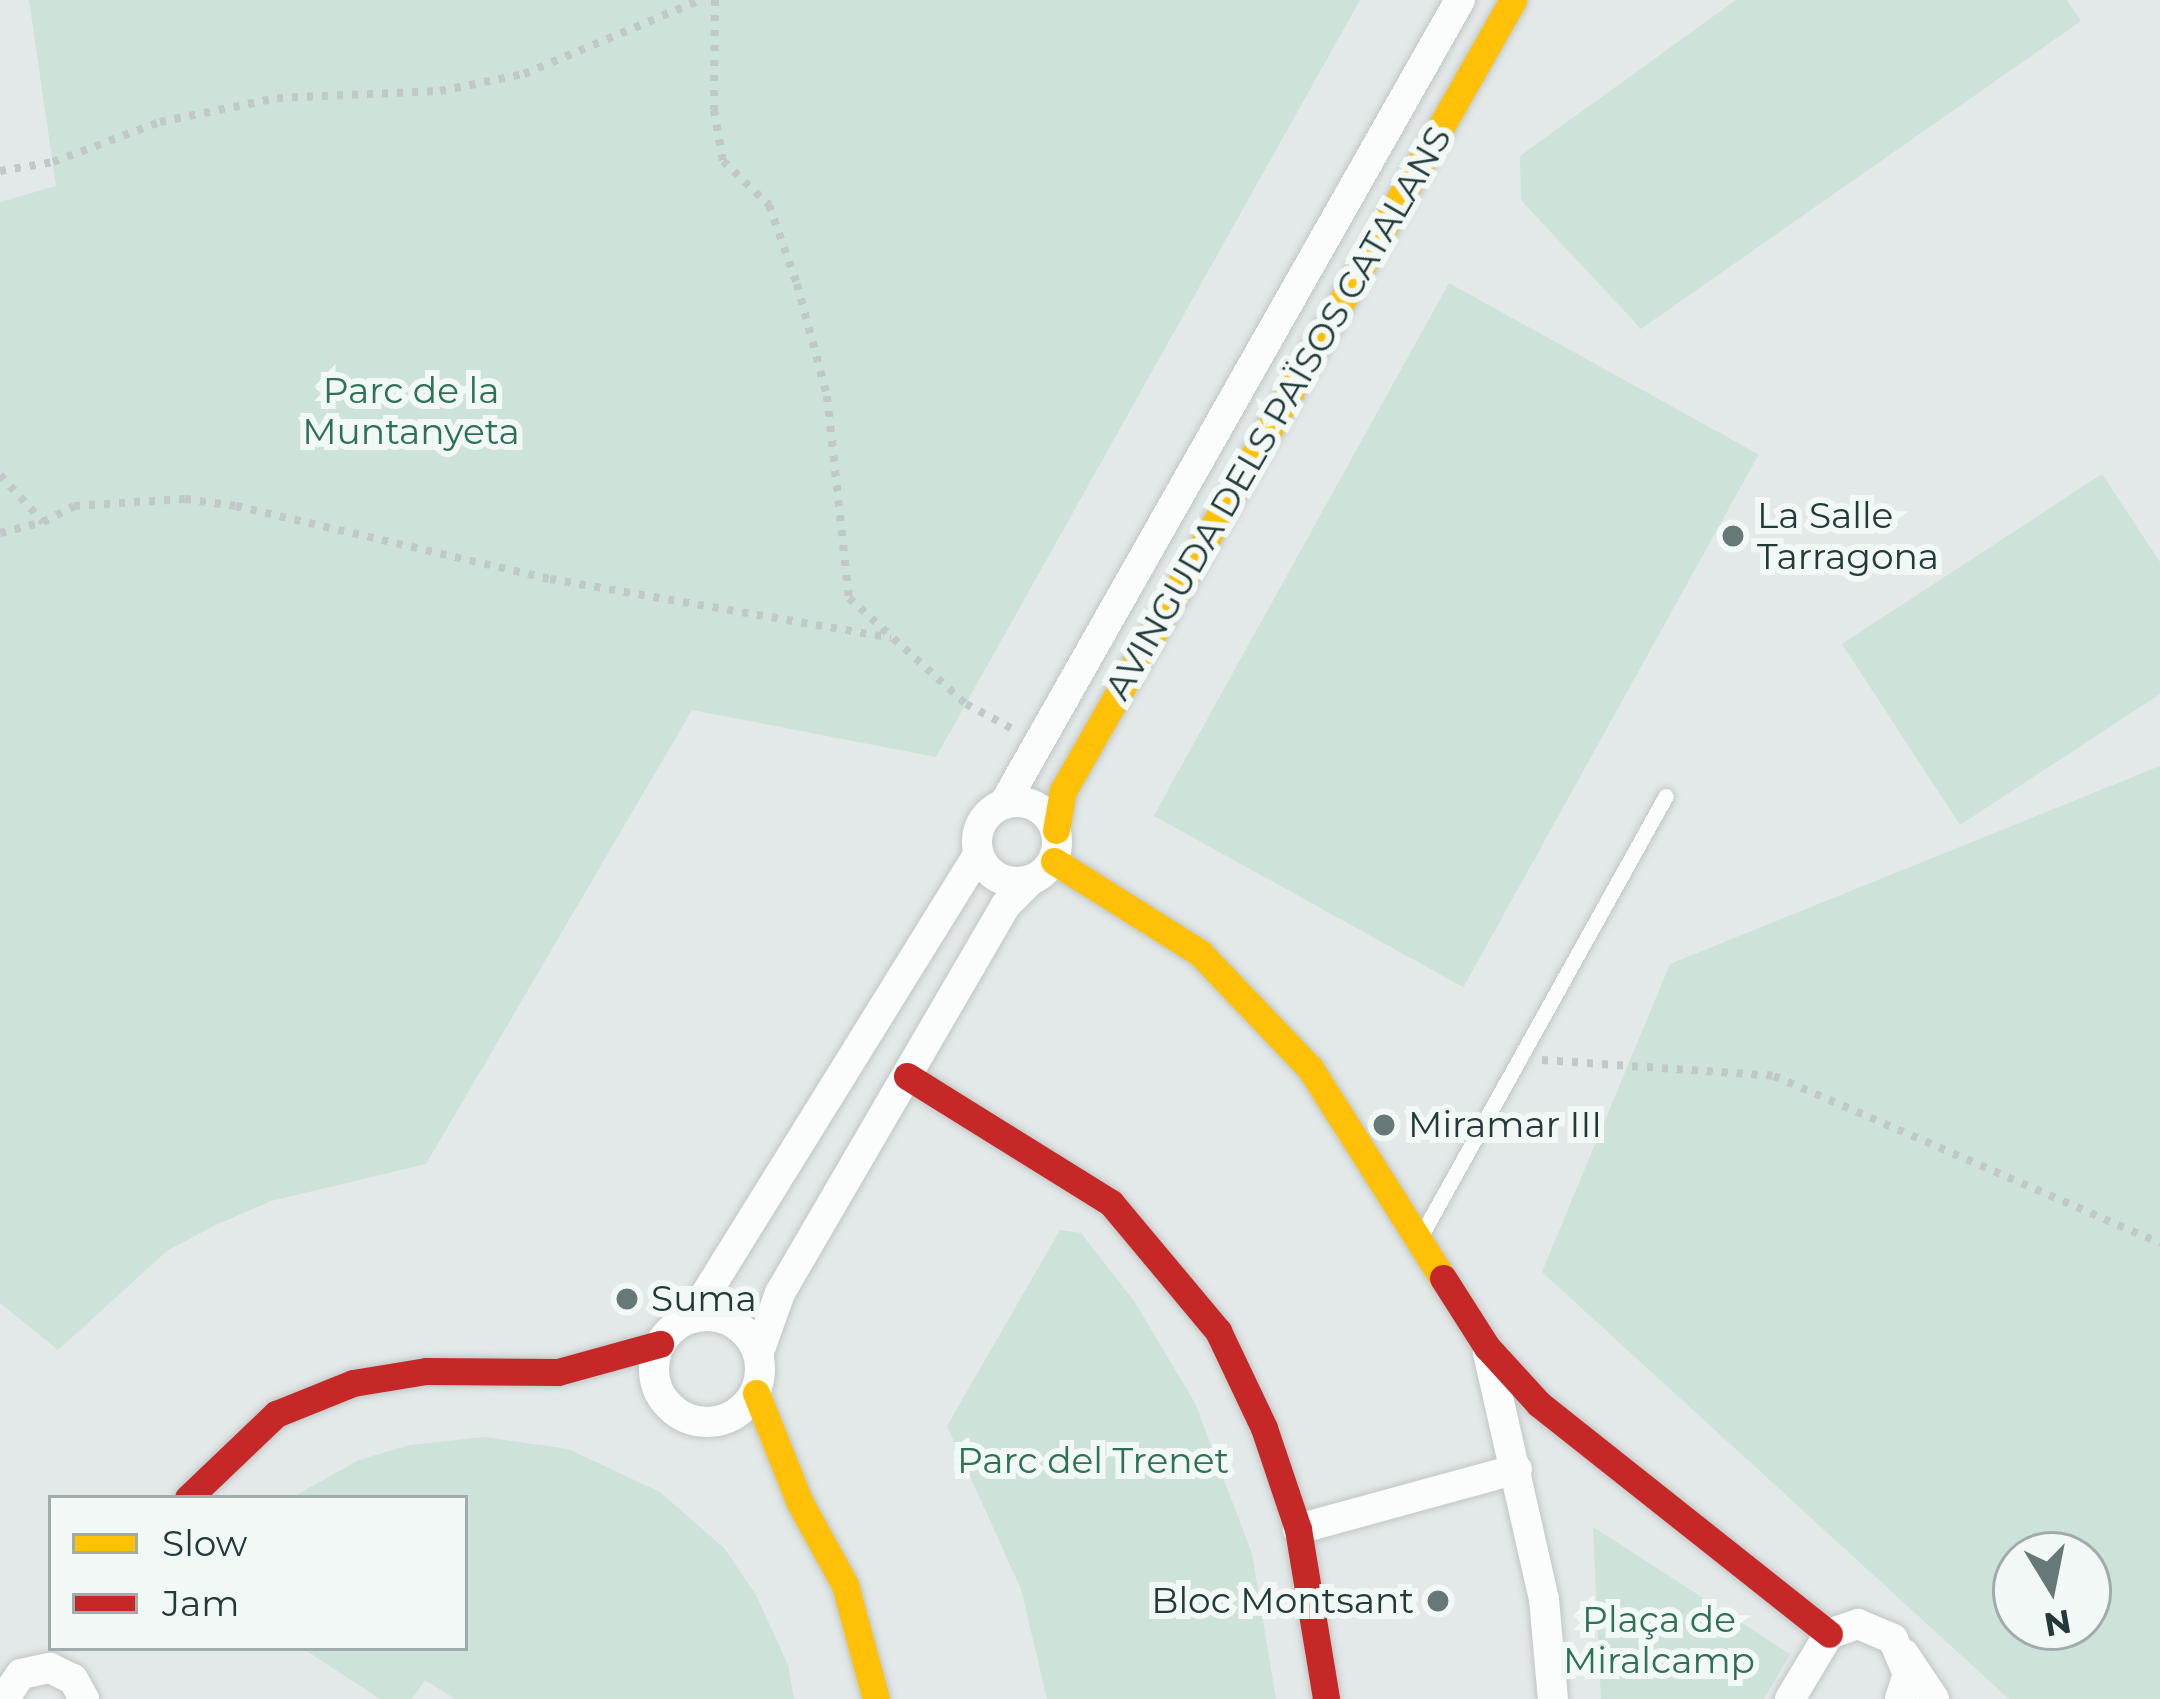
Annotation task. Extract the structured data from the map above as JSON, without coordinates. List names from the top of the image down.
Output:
{
  "streets": {
    "street": ["AVINGUDA DELS PAÏSOS CATALANS"]
  },
  "parks": ["Parc de la Muntanyeta", "Parc del Trenet", "Plaça de Miralcamp"],
  "places": [
    "La Salle Tarragona",
    "Miramar III",
    "Suma",
    "Bloc Montsant"
  ],
  "legend": ["Slow", "Jam"],
  "north": "bottom"
}
